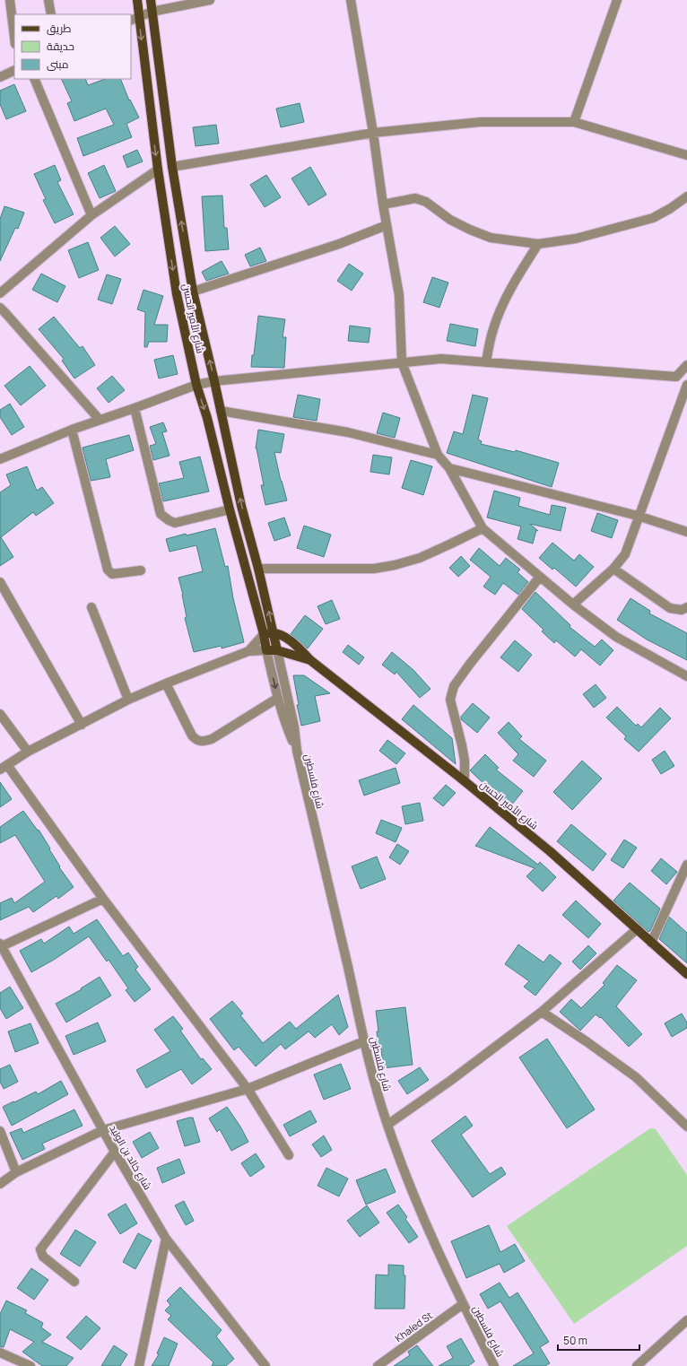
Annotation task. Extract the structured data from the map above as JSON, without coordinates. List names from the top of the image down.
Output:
{
  "streets": {
    "main road": ["شارع الأمير الحسن"],
    "street": ["شارع فلسطين", "شارع خالد بن الوليد", "Khaled St"]
  },
  "crossings": [
    ["شارع الأمير الحسن", "شارع فلسطين"],
    ["شارع فلسطين", "Khaled St"]
  ],
  "legend": ["طريق", "حديقة", "مبنى"],
  "scale_bar": "50 m"
}
